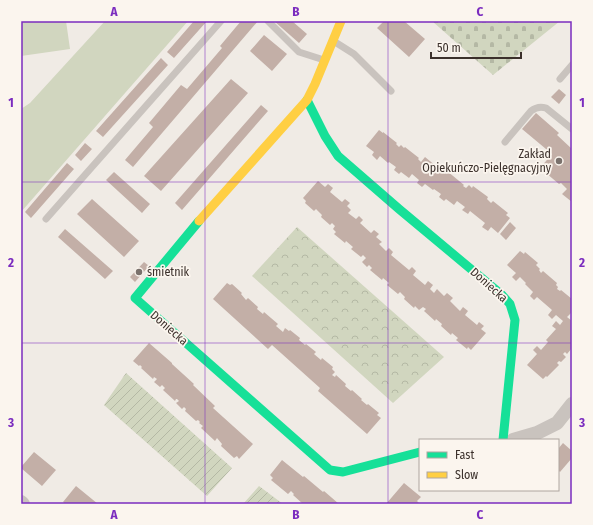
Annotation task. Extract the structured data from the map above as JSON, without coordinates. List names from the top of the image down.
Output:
{
  "streets": {
    "street": ["Doniecka"]
  },
  "places": ["Zakład Opiekuńczo-Pielęgnacyjny", "śmietnik"],
  "legend": ["Fast", "Slow"],
  "scale_bar": "50 m",
  "grid": {
    "columns": ["A", "B", "C"],
    "rows": ["1", "2", "3"]
  }
}
